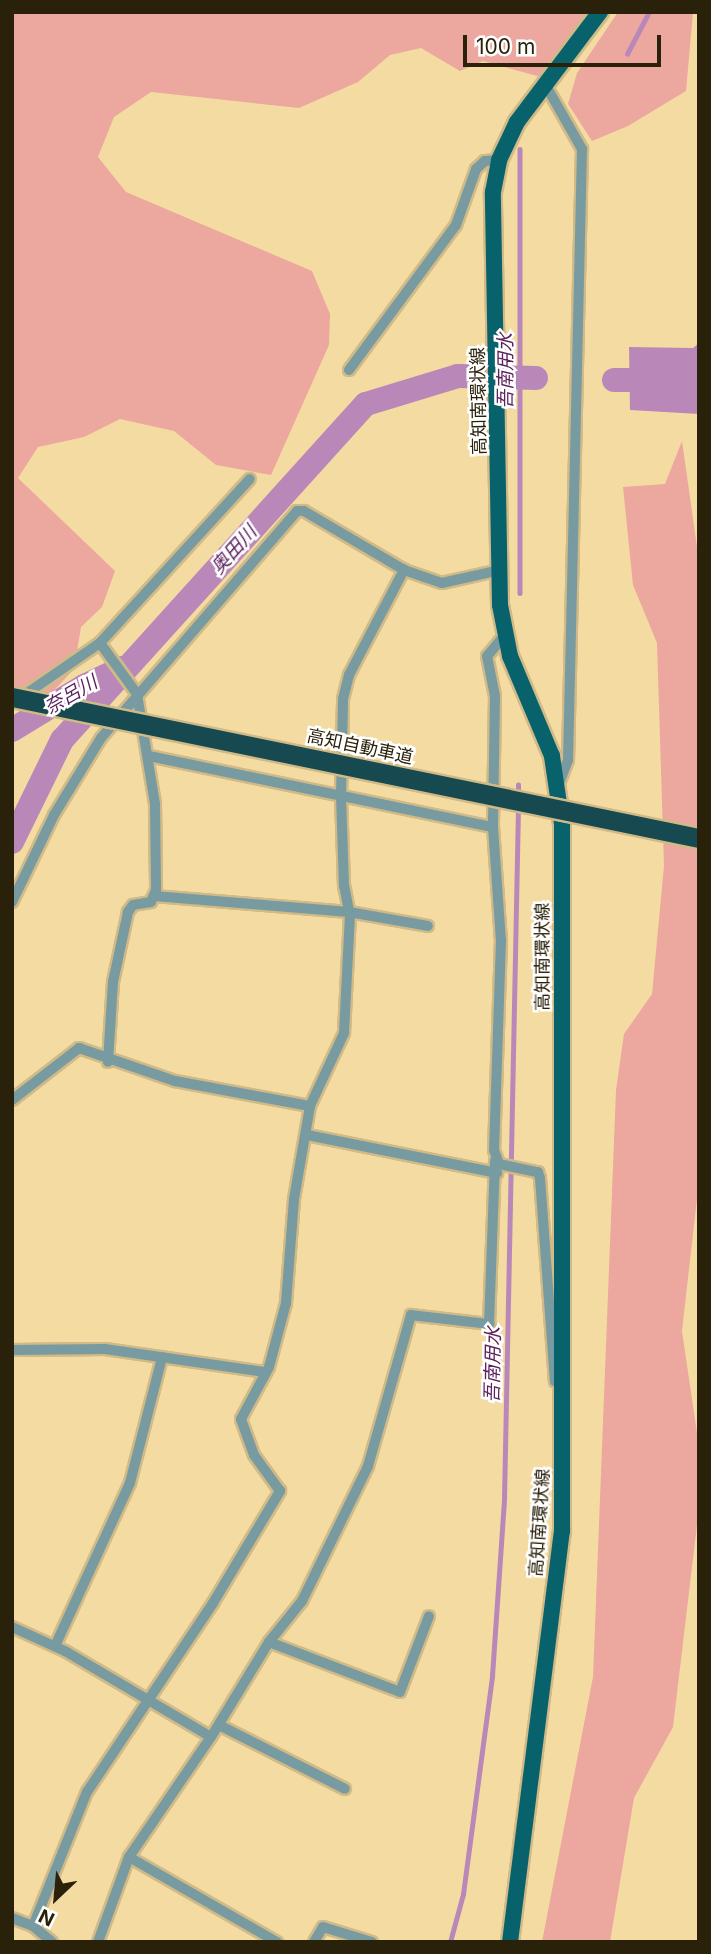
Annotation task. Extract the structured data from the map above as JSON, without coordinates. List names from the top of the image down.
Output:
{
  "streets": {
    "highway": ["高知自動車道"],
    "main road": ["高知南環状線"]
  },
  "water": ["吾南用水", "奥田川", "奈呂川"],
  "scale_bar": "100 m",
  "north": "bottom left"
}
